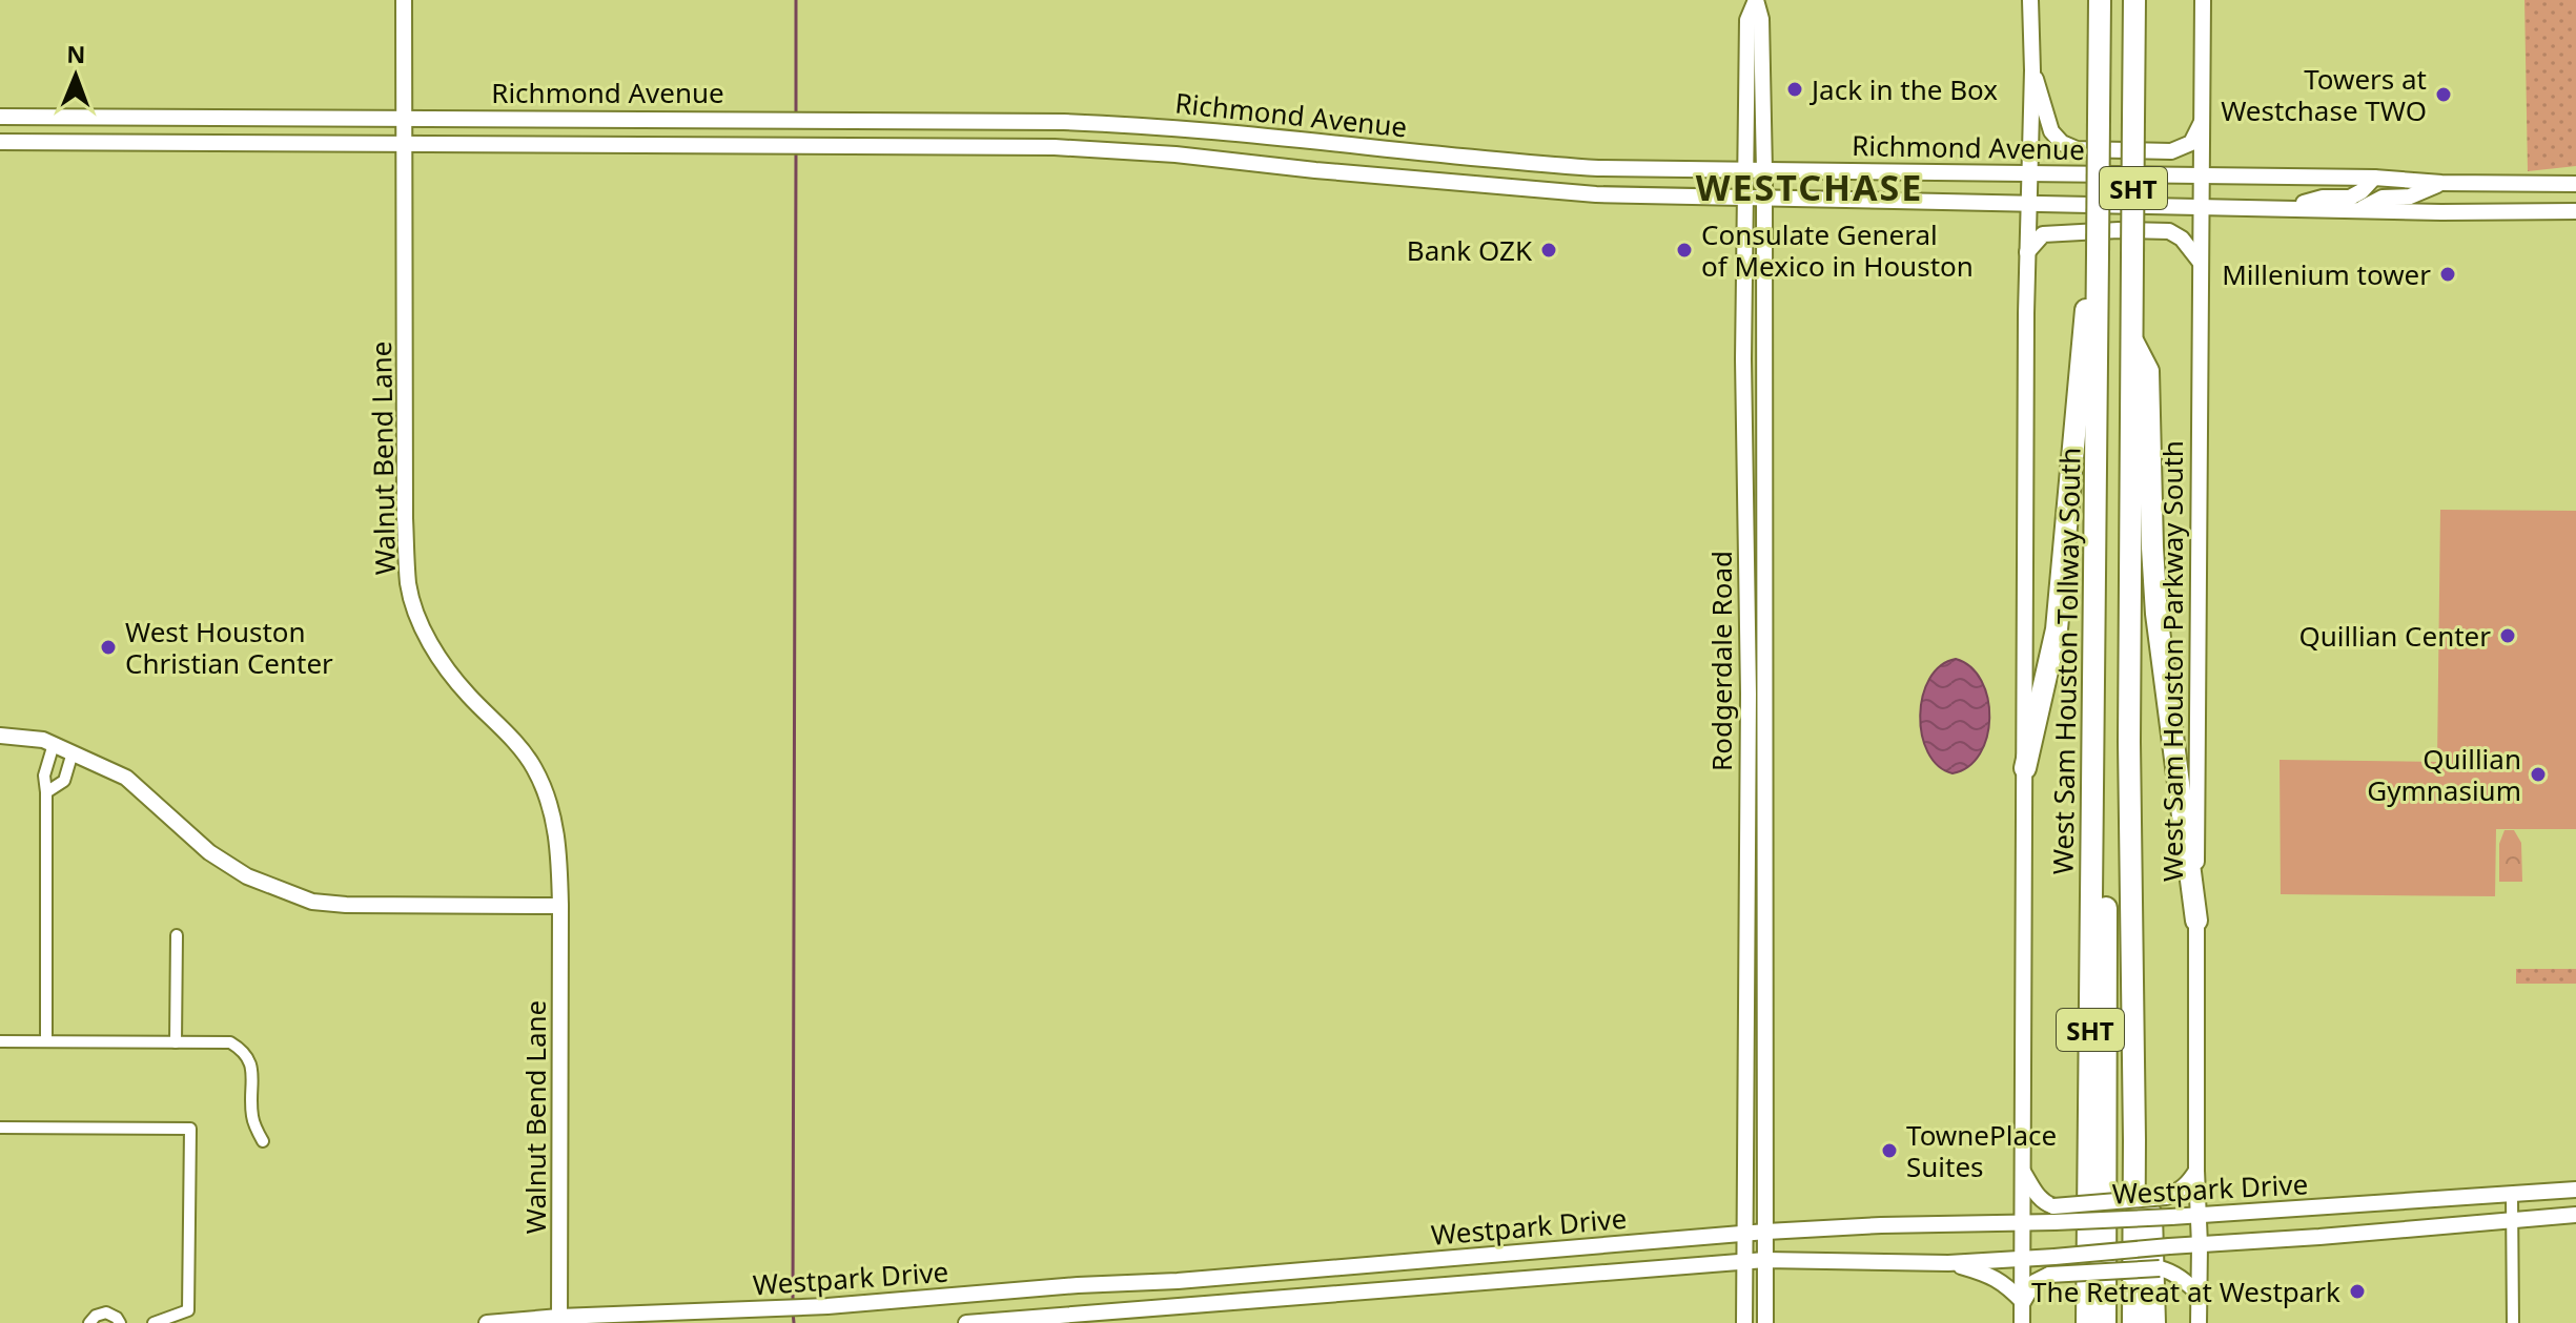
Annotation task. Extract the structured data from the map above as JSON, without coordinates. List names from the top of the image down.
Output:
{
  "streets": {
    "highway": ["SHT", "West Sam Houston Tollway South"],
    "main road": [
      "Richmond Avenue",
      "Walnut Bend Lane",
      "Rodgerdale Road",
      "West Sam Houston Parkway South",
      "Westpark Drive"
    ]
  },
  "crossings": [
    ["Richmond Avenue", "Walnut Bend Lane"],
    ["Richmond Avenue", "Rodgerdale Road"],
    ["Richmond Avenue", "West Sam Houston Parkway South"],
    ["SHT", "West Sam Houston Tollway South"],
    ["Walnut Bend Lane", "Westpark Drive"],
    ["Rodgerdale Road", "Westpark Drive"],
    ["West Sam Houston Parkway South", "Westpark Drive"]
  ],
  "districts": ["WESTCHASE"],
  "places": [
    "Jack in the Box",
    "Towers at Westchase TWO",
    "Bank OZK",
    "Consulate General of Mexico in Houston",
    "Millenium tower",
    "Quillian Center",
    "West Houston Christian Center",
    "Quillian Gymnasium",
    "TownePlace Suites",
    "The Retreat at Westpark"
  ],
  "north": "top"
}
